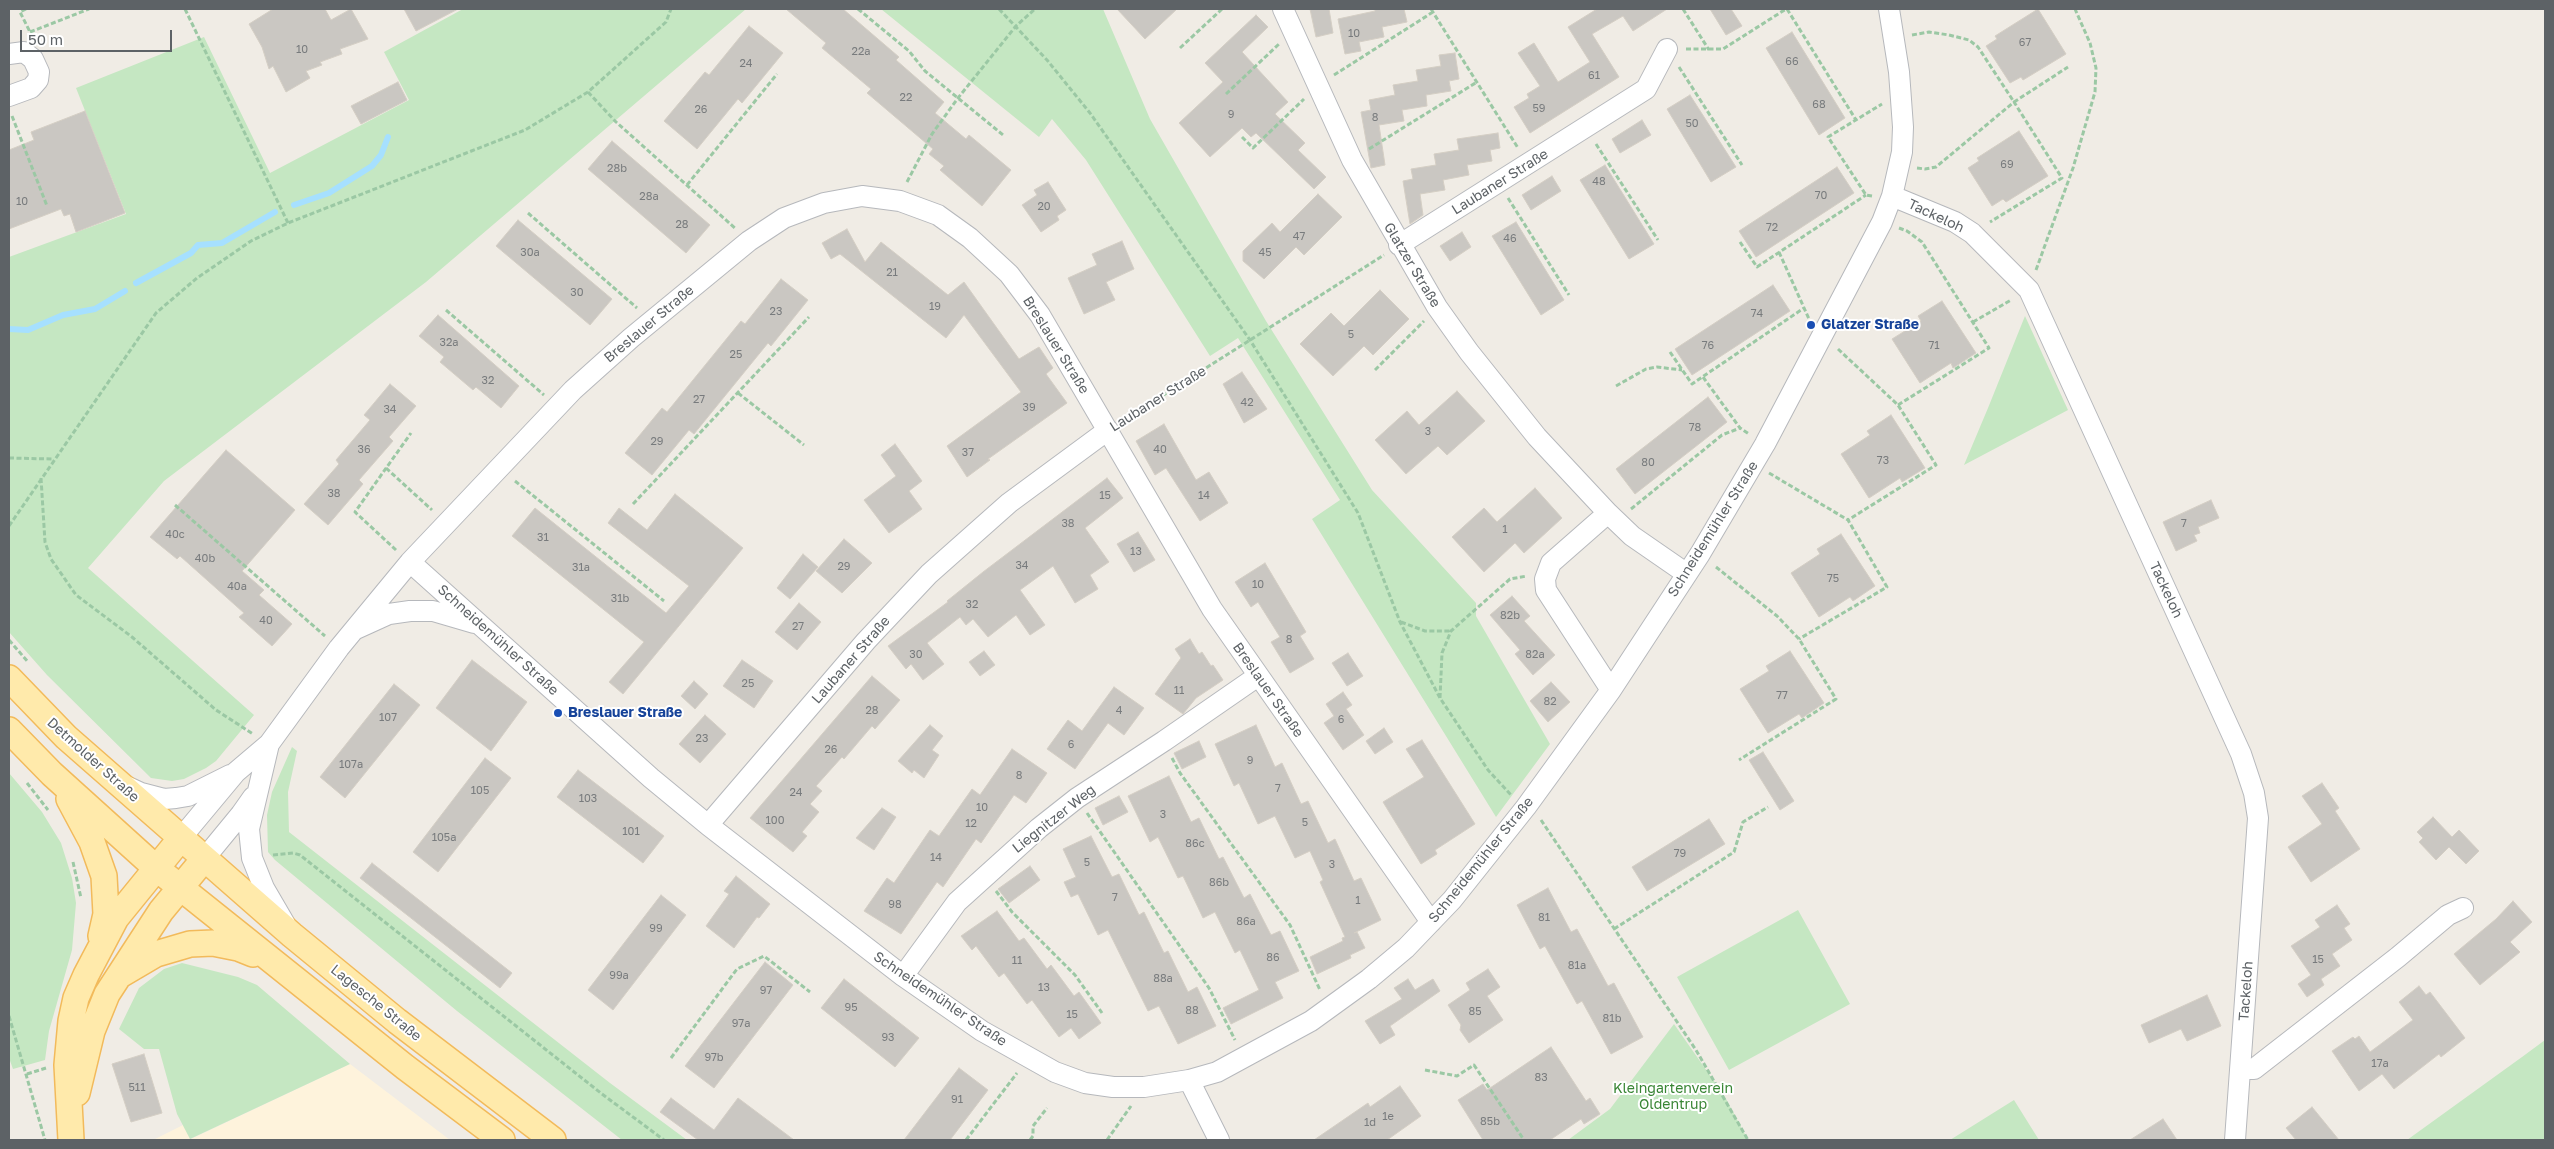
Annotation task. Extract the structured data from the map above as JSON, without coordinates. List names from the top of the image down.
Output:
{
  "streets": {
    "main road": ["Detmolder Straße", "Lagesche Straße"],
    "street": [
      "Laubaner Straße",
      "Tackeloh",
      "Glatzer Straße",
      "Breslauer Straße",
      "Schneidemühler Straße",
      "Liegnitzer Weg"
    ]
  },
  "crossings": [
    ["Laubaner Straße", "Glatzer Straße"],
    ["Laubaner Straße", "Breslauer Straße"],
    ["Laubaner Straße", "Schneidemühler Straße"],
    ["Tackeloh", "Schneidemühler Straße"],
    ["Glatzer Straße", "Schneidemühler Straße"],
    ["Breslauer Straße", "Schneidemühler Straße"],
    ["Breslauer Straße", "Detmolder Straße"],
    ["Breslauer Straße", "Liegnitzer Weg"],
    ["Breslauer Straße", "Lagesche Straße"],
    ["Schneidemühler Straße", "Liegnitzer Weg"],
    ["Detmolder Straße", "Lagesche Straße"]
  ],
  "parks": ["Kleingartenverein Oldentrup"],
  "places": ["Glatzer Straße", "Breslauer Straße"],
  "house_numbers": [
    "10",
    "67",
    "10",
    "22a",
    "66",
    "24",
    "61",
    "22",
    "68",
    "59",
    "26",
    "9",
    "8",
    "50",
    "69",
    "28b",
    "48",
    "70",
    "28a",
    "10",
    "20",
    "28",
    "72",
    "47",
    "46",
    "30a",
    "45",
    "21",
    "30",
    "19",
    "23",
    "74",
    "5",
    "32a",
    "76",
    "71",
    "25",
    "32",
    "27",
    "42",
    "39",
    "34",
    "78",
    "3",
    "29",
    "36",
    "40",
    "37",
    "73",
    "80",
    "38",
    "15",
    "14",
    "38",
    "7",
    "1",
    "40c",
    "31",
    "13",
    "40b",
    "34",
    "29",
    "31a",
    "75",
    "10",
    "40a",
    "31b",
    "32",
    "82b",
    "40",
    "27",
    "8",
    "30",
    "82a",
    "25",
    "11",
    "77",
    "82",
    "28",
    "4",
    "107",
    "6",
    "23",
    "6",
    "26",
    "9",
    "107a",
    "8",
    "7",
    "105",
    "24",
    "103",
    "10",
    "3",
    "100",
    "5",
    "12",
    "101",
    "105a",
    "86c",
    "79",
    "14",
    "5",
    "3",
    "86b",
    "7",
    "1",
    "98",
    "81",
    "86a",
    "99",
    "86",
    "15",
    "11",
    "81a",
    "99a",
    "88a",
    "13",
    "97",
    "95",
    "88",
    "85",
    "15",
    "81b",
    "97a",
    "93",
    "97b",
    "17a",
    "83",
    "511",
    "91",
    "1e",
    "85b",
    "1d"
  ],
  "scale_bar": "50 m"
}
